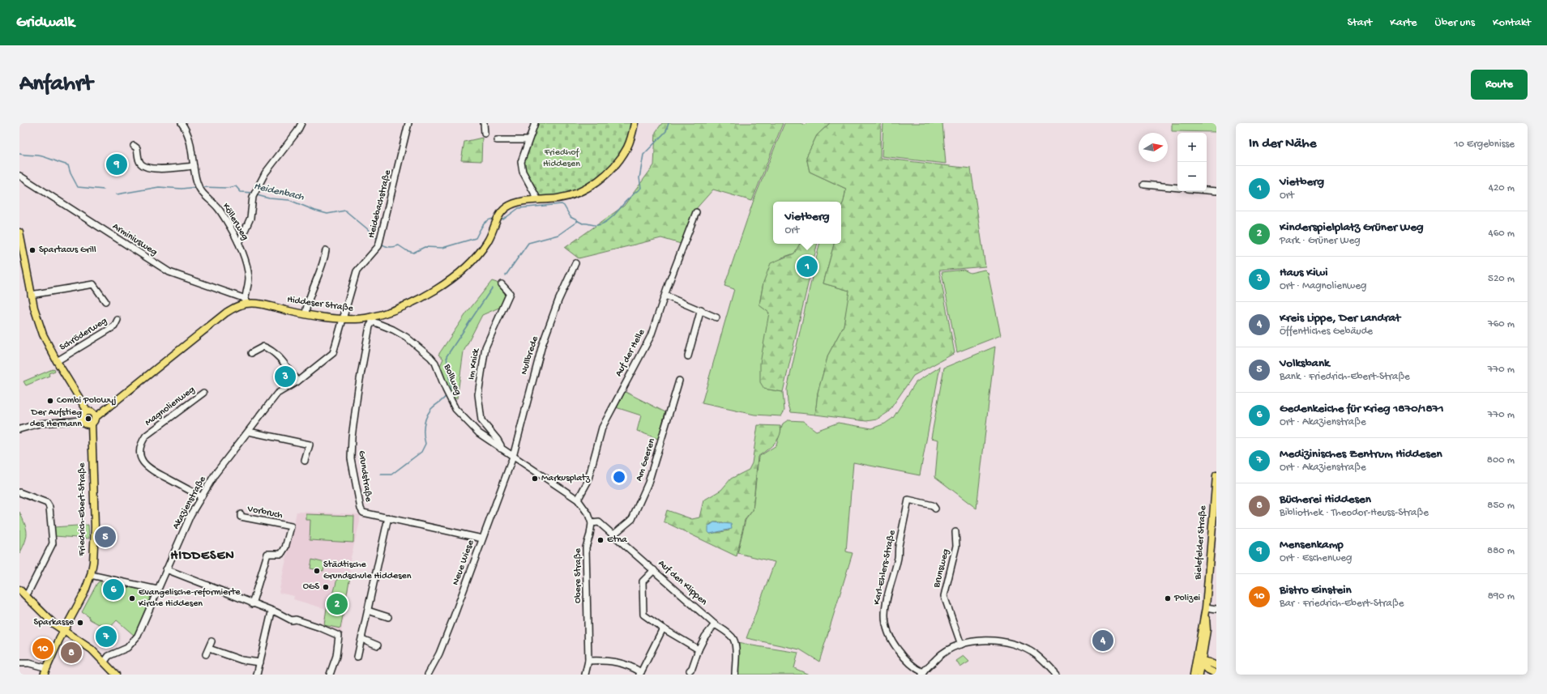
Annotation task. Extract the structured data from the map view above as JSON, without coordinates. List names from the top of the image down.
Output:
{
  "streets": {
    "main road": ["Hiddeser Straße", "Friedrich-Ebert-Straße", "Bielefelder Straße"],
    "street": [
      "Heidebachstraße",
      "Köllerweg",
      "Arminiusweg",
      "Schröderweg",
      "Auf der Helle",
      "Nullbrede",
      "Im Knick",
      "Bollweg",
      "Magnolienweg",
      "Am Geeren",
      "Grundstraße",
      "Akazienstraße",
      "Vorbruch",
      "Neue Wiese",
      "Karl-Ehlers-Straße",
      "Brunsweg",
      "Obere Straße",
      "Auf den Klippen"
    ]
  },
  "crossings": [
    ["Heidebachstraße", "Hiddeser Straße"],
    ["Heidebachstraße", "Akazienstraße"],
    ["Köllerweg", "Arminiusweg"],
    ["Köllerweg", "Hiddeser Straße"],
    ["Arminiusweg", "Hiddeser Straße"],
    ["Hiddeser Straße", "Bollweg"],
    ["Hiddeser Straße", "Grundstraße"],
    ["Hiddeser Straße", "Akazienstraße"],
    ["Hiddeser Straße", "Friedrich-Ebert-Straße"],
    ["Nullbrede", "Bollweg"],
    ["Nullbrede", "Neue Wiese"],
    ["Im Knick", "Bollweg"],
    ["Bollweg", "Grundstraße"],
    ["Bollweg", "Neue Wiese"],
    ["Magnolienweg", "Akazienstraße"],
    ["Am Geeren", "Auf den Klippen"],
    ["Grundstraße", "Neue Wiese"],
    ["Obere Straße", "Auf den Klippen"]
  ],
  "districts": ["HIDDESEN"],
  "water": ["Heidenbach"],
  "parks": ["Friedhof Hiddesen"],
  "places": [
    "Spartacus Grill",
    "Combi Polowyj",
    "Der Aufstieg des Hermann",
    "Markusplatz",
    "Etna",
    "Städtische Grundschule Hiddesen",
    "OGS",
    "Evangelische-reformierte Kirche Hiddesen",
    "Polizei",
    "Sparkasse"
  ],
  "north": "right",
  "page": {
    "header": "Gridwalk",
    "nav": [
      "Start",
      "Karte",
      "Über uns",
      "Kontakt"
    ],
    "buttons": "Route",
    "title": "Anfahrt",
    "heading": ["In der Nähe", "10 Ergebnisse"],
    "map_buttons": ["+", "−"],
    "pins": [
      "9",
      "1",
      "3",
      "5",
      "6",
      "2",
      "7",
      "4",
      "10",
      "8"
    ],
    "list": [
      {
        "mark": "1",
        "name": "Vietberg",
        "note": "Ort",
        "value": "420 m"
      },
      {
        "mark": "2",
        "name": "Kinderspielplatz Grüner Weg",
        "note": "Park · Grüner Weg",
        "value": "460 m"
      },
      {
        "mark": "3",
        "name": "Haus Kiwi",
        "note": "Ort · Magnolienweg",
        "value": "520 m"
      },
      {
        "mark": "4",
        "name": "Kreis Lippe, Der Landrat",
        "note": "Öffentliches Gebäude",
        "value": "760 m"
      },
      {
        "mark": "5",
        "name": "Volksbank",
        "note": "Bank · Friedrich-Ebert-Straße",
        "value": "770 m"
      },
      {
        "mark": "6",
        "name": "Gedenkeiche für Krieg 1870/1871",
        "note": "Ort · Akazienstraße",
        "value": "770 m"
      },
      {
        "mark": "7",
        "name": "Medizinisches Zentrum Hiddesen",
        "note": "Ort · Akazienstraße",
        "value": "800 m"
      },
      {
        "mark": "8",
        "name": "Bücherei Hiddesen",
        "note": "Bibliothek · Theodor-Heuss-Straße",
        "value": "850 m"
      },
      {
        "mark": "9",
        "name": "Mensenkamp",
        "note": "Ort · Eschenweg",
        "value": "880 m"
      },
      {
        "mark": "10",
        "name": "Bistro Einstein",
        "note": "Bar · Friedrich-Ebert-Straße",
        "value": "890 m"
      }
    ],
    "popup": ["Vietberg", "Ort"]
  }
}
